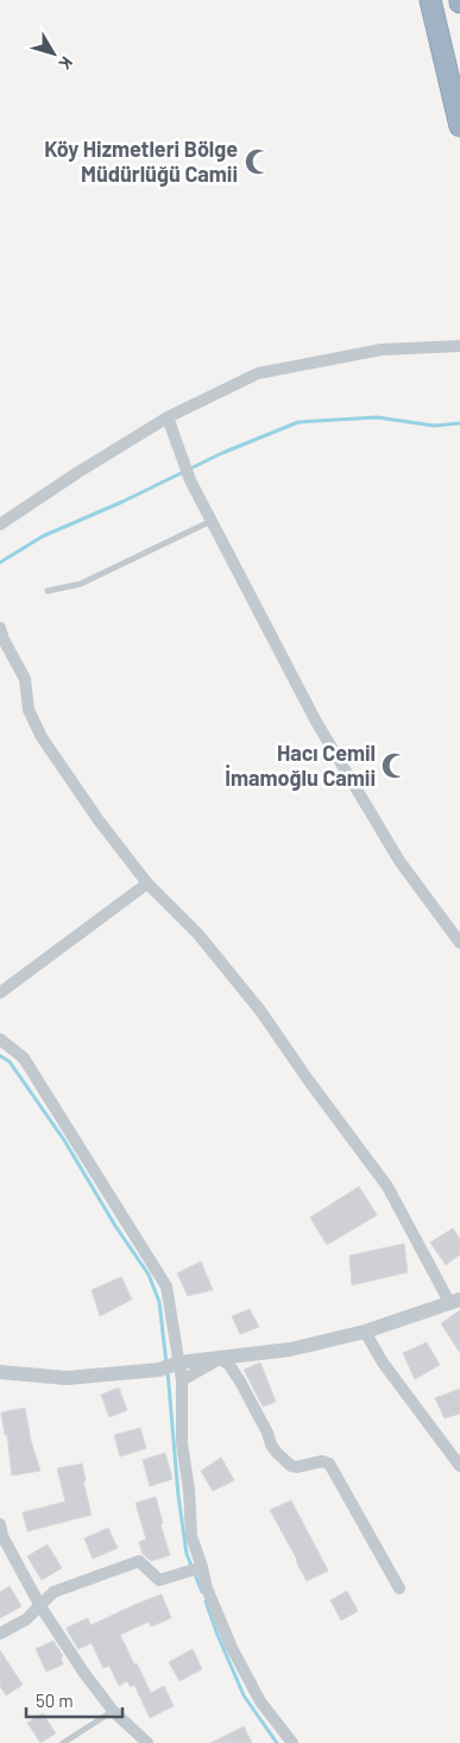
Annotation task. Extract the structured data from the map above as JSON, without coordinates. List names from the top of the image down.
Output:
{
  "places": {
    "mosque": ["Köy Hizmetleri Bölge Müdürlüğü Camii", "Hacı Cemil İmamoğlu Camii"]
  },
  "scale_bar": "50 m",
  "north": "bottom right"
}
